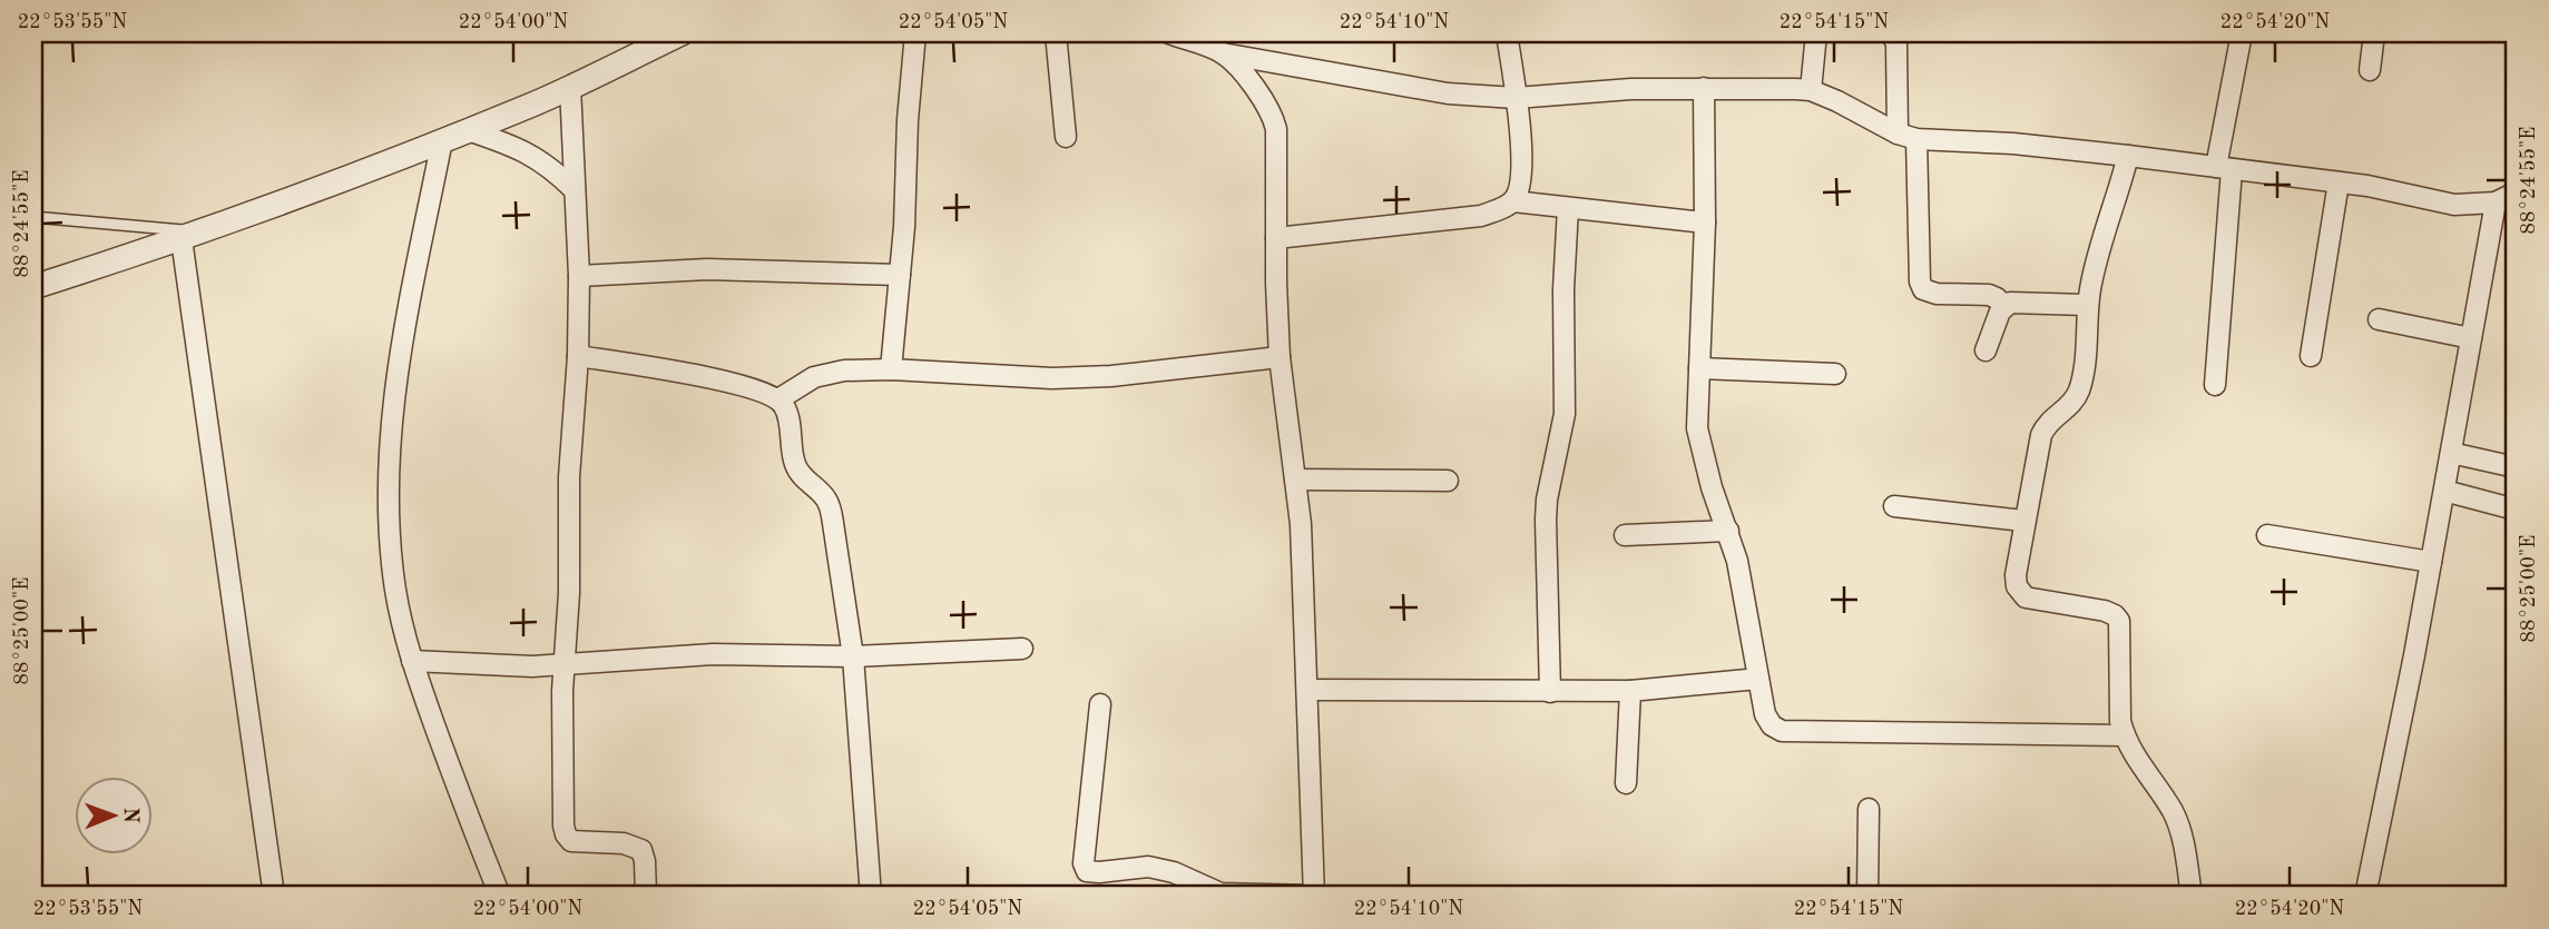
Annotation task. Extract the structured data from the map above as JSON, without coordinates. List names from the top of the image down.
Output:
{
  "north": "right",
  "coordinates": [
    "22°53'55\"N",
    "22°54'00\"N",
    "22°54'05\"N",
    "22°54'10\"N",
    "22°54'15\"N",
    "22°54'20\"N",
    "88°24'55\"E",
    "88°25'00\"E"
  ]
}
